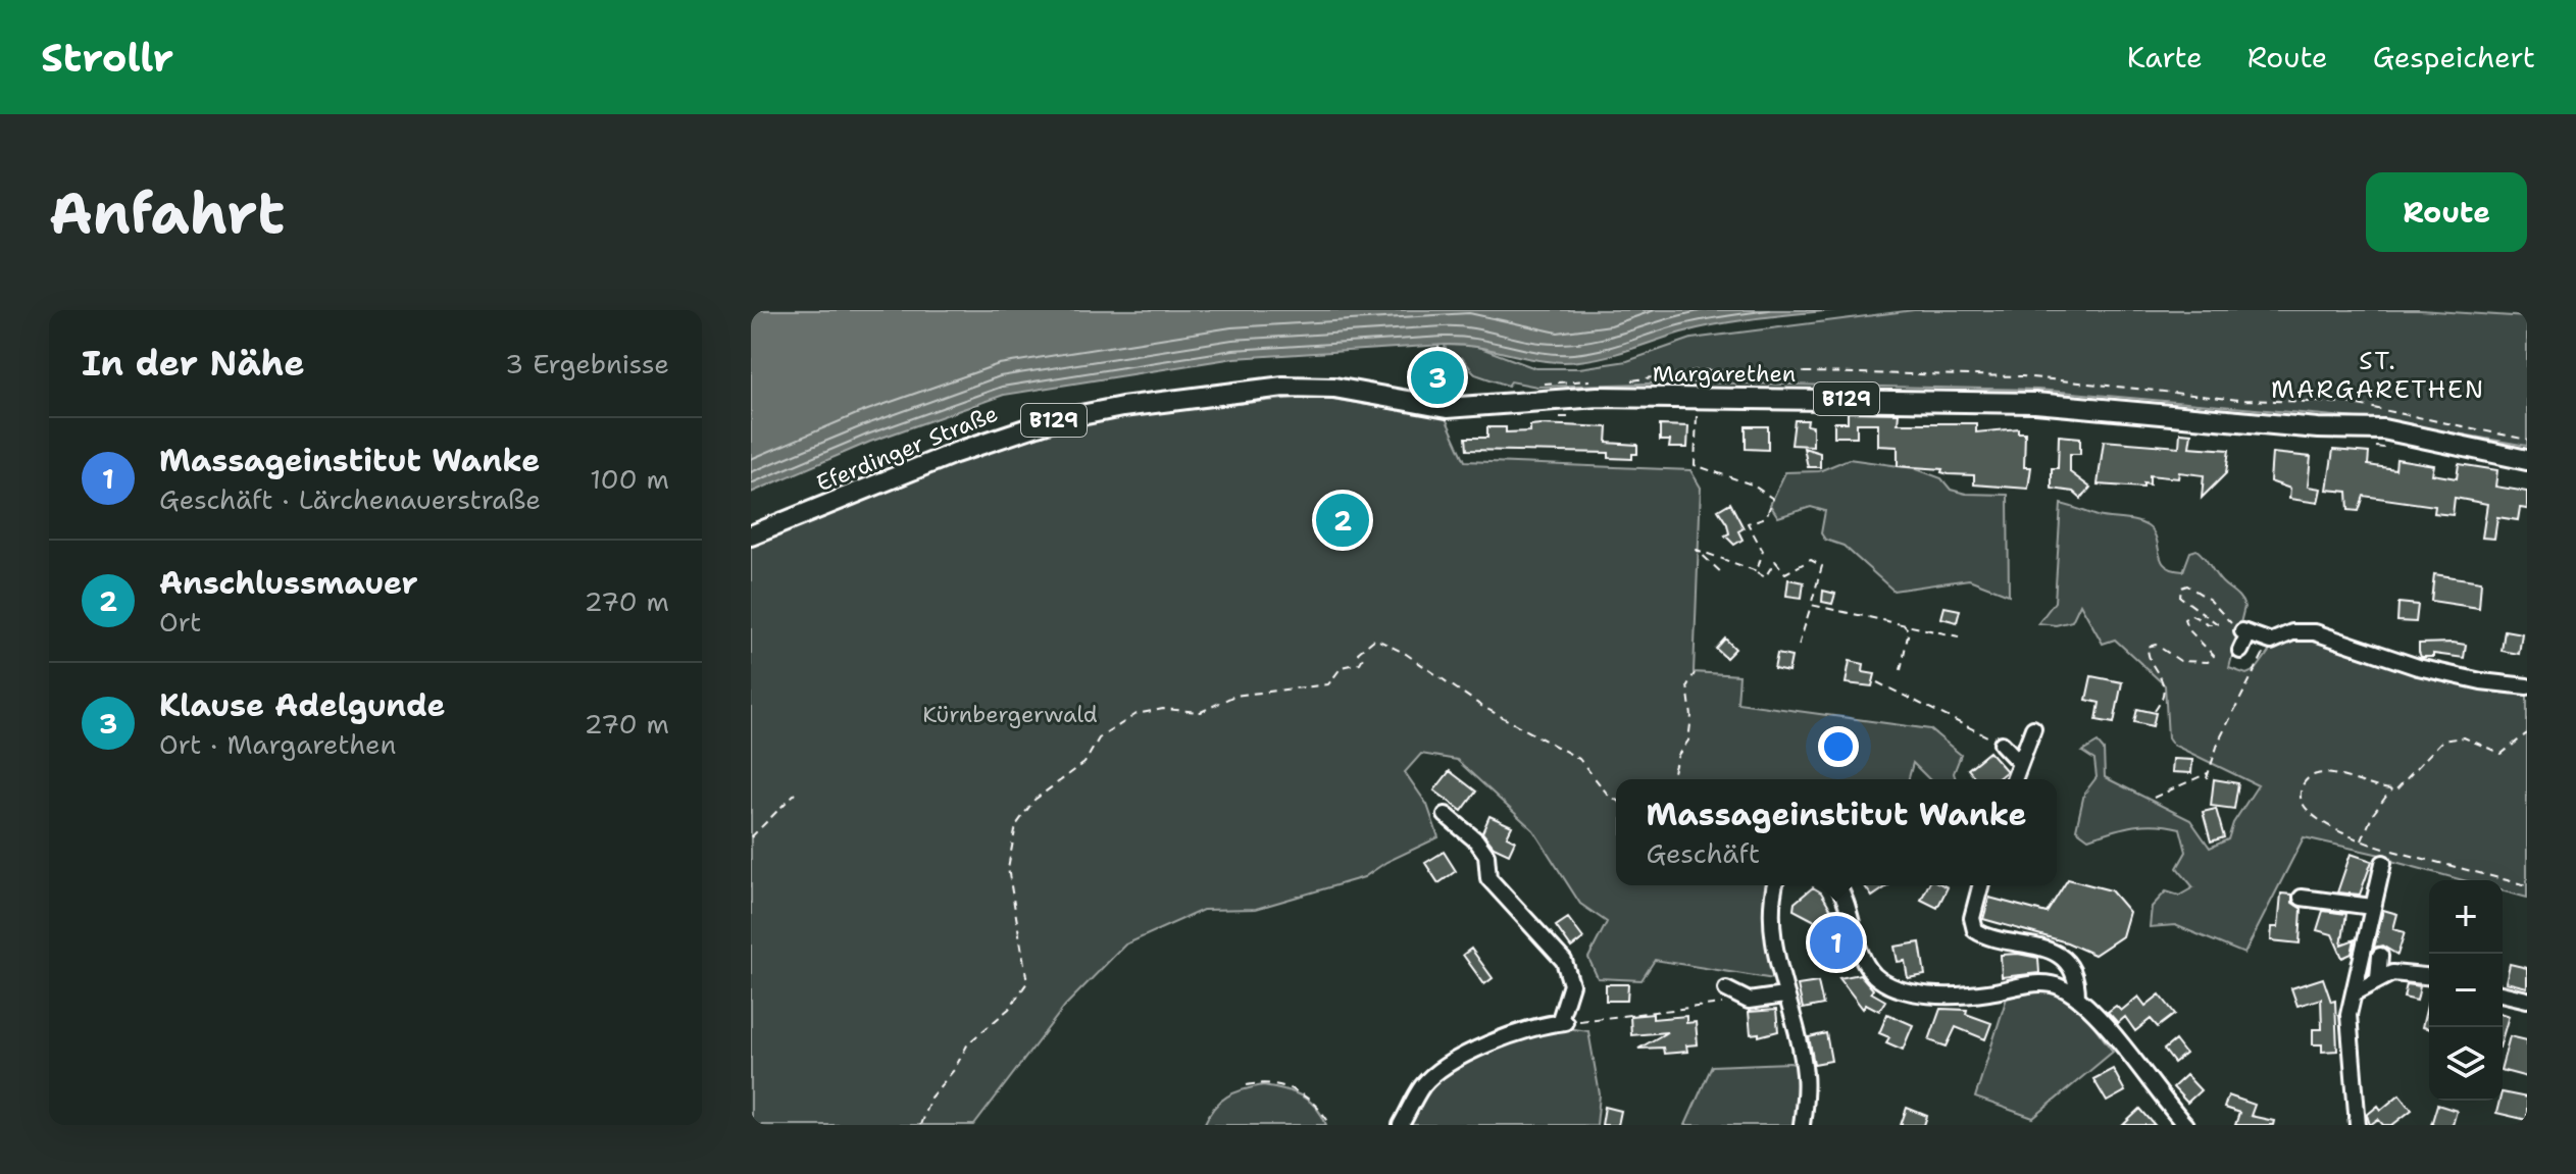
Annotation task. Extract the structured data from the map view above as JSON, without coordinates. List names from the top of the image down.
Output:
{
  "streets": {
    "main road": ["Margarethen", "B129", "Eferdinger Straße"]
  },
  "crossings": [
    ["Margarethen", "Eferdinger Straße"]
  ],
  "districts": ["ST. MARGARETHEN"],
  "parks": ["Kürnbergerwald"],
  "page": {
    "header": "Strollr",
    "nav": ["Karte", "Route", "Gespeichert"],
    "buttons": "Route",
    "title": "Anfahrt",
    "heading": ["In der Nähe", "3 Ergebnisse"],
    "pins": ["3", "2", "1"],
    "list": [
      {
        "mark": "1",
        "name": "Massageinstitut Wanke",
        "note": "Geschäft · Lärchenauerstraße",
        "value": "100 m"
      },
      {
        "mark": "2",
        "name": "Anschlussmauer",
        "note": "Ort",
        "value": "270 m"
      },
      {
        "mark": "3",
        "name": "Klause Adelgunde",
        "note": "Ort · Margarethen",
        "value": "270 m"
      }
    ],
    "popup": ["Massageinstitut Wanke", "Geschäft"],
    "map_buttons": ["+", "−"]
  }
}
